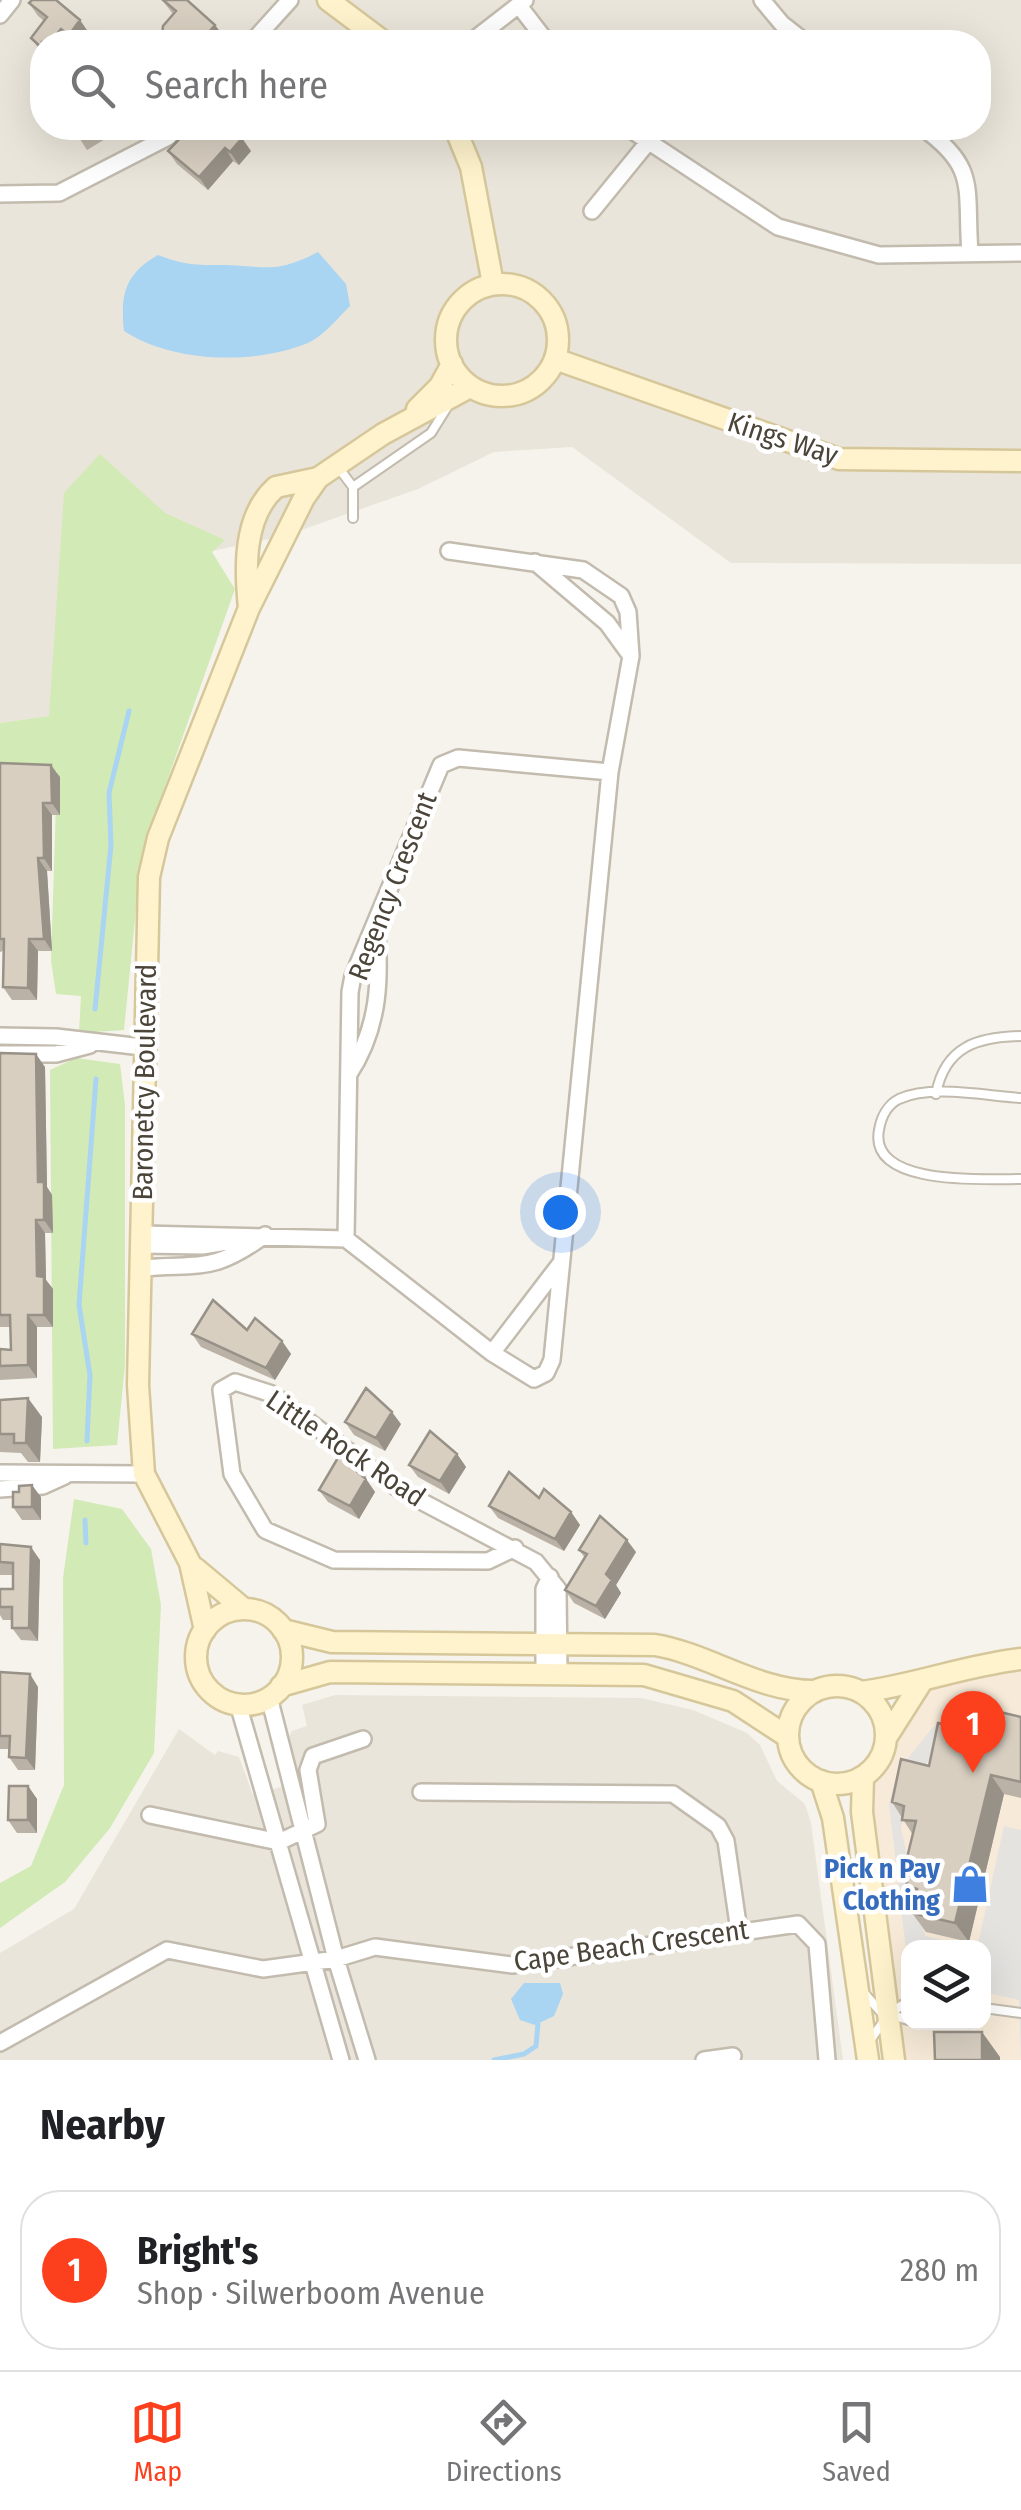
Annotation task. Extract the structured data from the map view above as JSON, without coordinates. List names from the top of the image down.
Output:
{
  "streets": {
    "street": [
      "Kings Way",
      "Regency Crescent",
      "Baronetcy Boulevard",
      "Little Rock Road",
      "Cape Beach Crescent"
    ]
  },
  "crossings": [
    ["Kings Way", "Baronetcy Boulevard"]
  ],
  "places": {
    "shop": ["Pick n Pay Clothing"]
  },
  "page": {
    "search": "Search here",
    "pins": "1",
    "heading": "Nearby",
    "list": [
      {
        "mark": "1",
        "name": "Bright's",
        "note": "Shop · Silwerboom Avenue",
        "value": "280 m"
      }
    ],
    "nav": ["Map", "Directions", "Saved"]
  }
}
